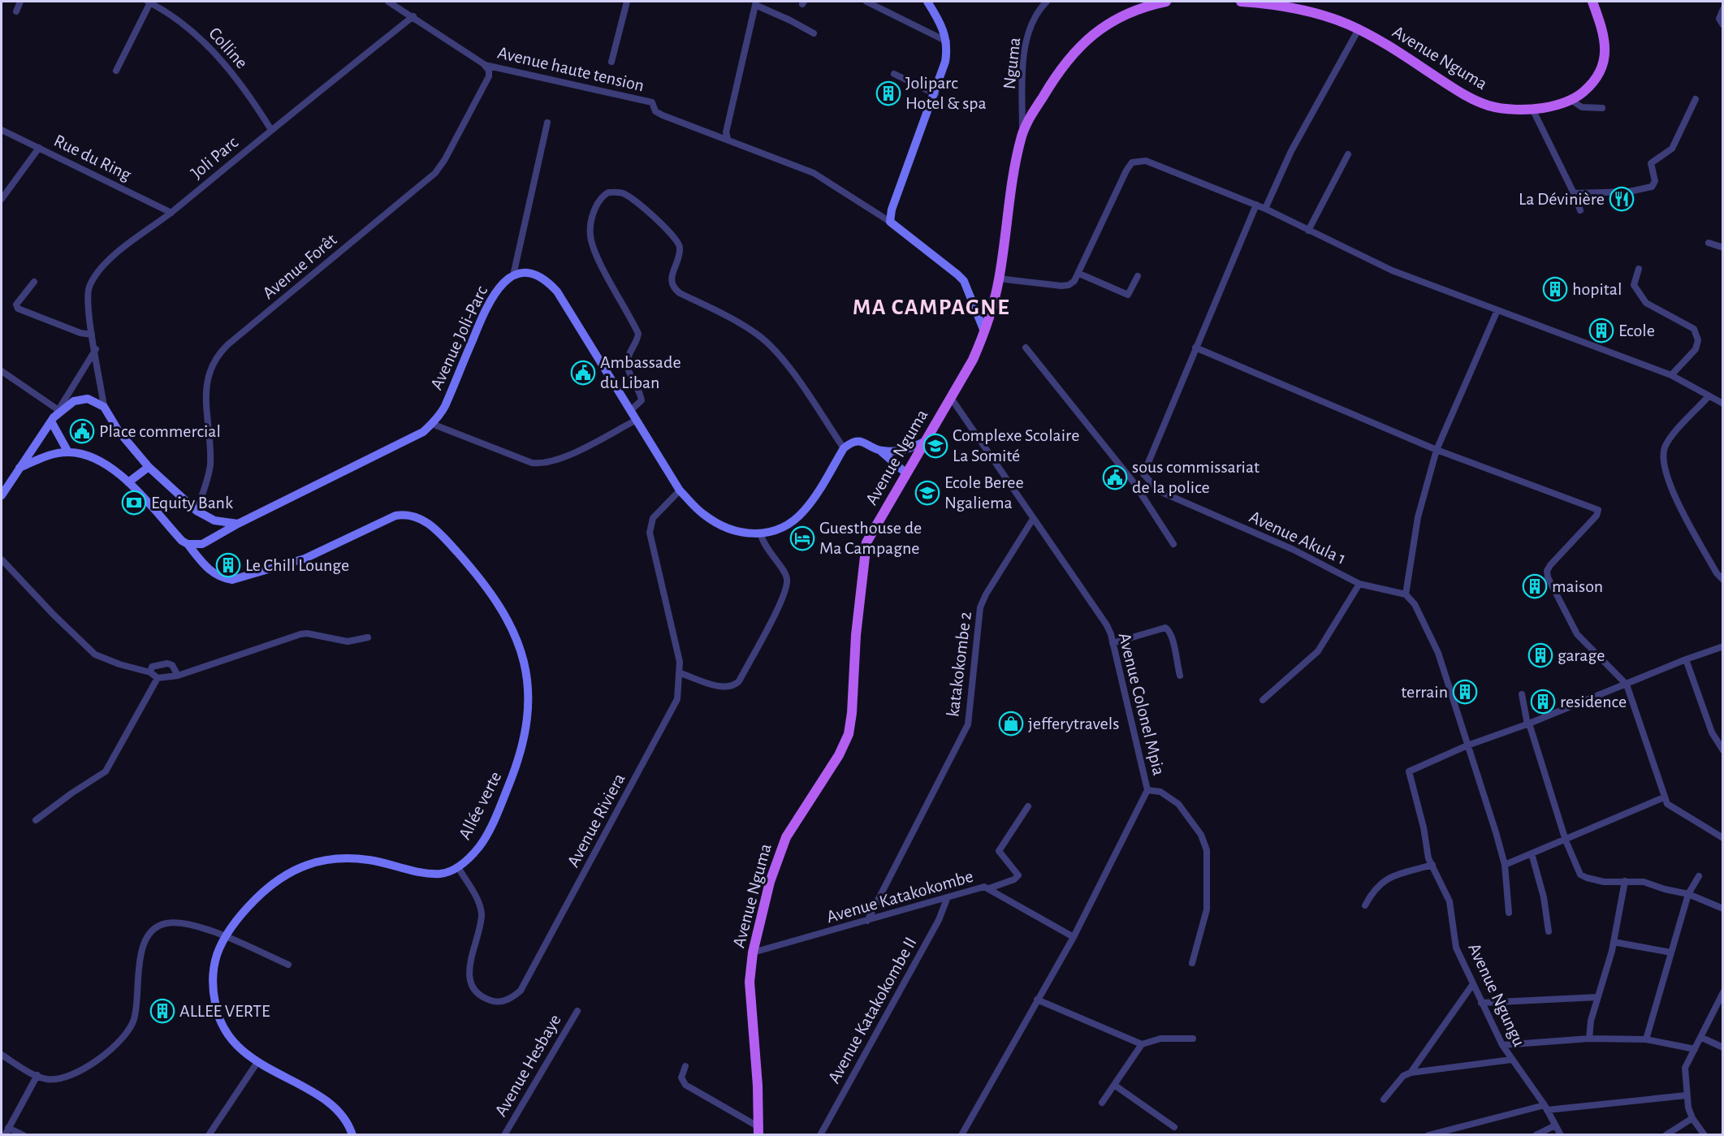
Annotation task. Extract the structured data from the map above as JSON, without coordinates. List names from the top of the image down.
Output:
{
  "streets": {
    "main road": ["Avenue Nguma"],
    "street": [
      "Colline",
      "Nguma",
      "Avenue haute tension",
      "Rue du Ring",
      "Joli Parc",
      "Avenue Forêt",
      "Avenue Joli-Parc",
      "Avenue Akula 1",
      "katakokombe 2",
      "Avenue Colonel Mpia",
      "Allée verte",
      "Avenue Riviera",
      "Avenue Katakokombe",
      "Avenue Ngungu",
      "Avenue Katakokombe II",
      "Avenue Hesbaye"
    ]
  },
  "crossings": [
    ["Colline", "Joli Parc"],
    ["Avenue Nguma", "Nguma"],
    ["Avenue Nguma", "Avenue Colonel Mpia"],
    ["Avenue Nguma", "Avenue Katakokombe"],
    ["Avenue haute tension", "Avenue Forêt"],
    ["Rue du Ring", "Joli Parc"],
    ["Avenue Joli-Parc", "Allée verte"],
    ["Avenue Joli-Parc", "Avenue Riviera"],
    ["katakokombe 2", "Avenue Colonel Mpia"],
    ["katakokombe 2", "Avenue Katakokombe"],
    ["Avenue Colonel Mpia", "Avenue Katakokombe"],
    ["Allée verte", "Avenue Riviera"],
    ["Avenue Katakokombe", "Avenue Katakokombe II"]
  ],
  "districts": ["MA CAMPAGNE"],
  "places": {
    "building": [
      "Joliparc Hotel & spa",
      "hopital",
      "Ecole",
      "Le Chill Lounge",
      "maison",
      "garage",
      "terrain",
      "residence",
      "ALLEE VERTE"
    ],
    "restaurant": ["La Dévinière"],
    "public building": ["Ambassade du Liban", "Place commercial", "sous commissariat de la police"],
    "school or university": ["Complexe Scolaire La Somité", "Ecole Beree Ngaliema"],
    "bank": ["Equity Bank"],
    "hotel": ["Guesthouse de Ma Campagne"],
    "shop": ["jefferytravels"]
  }
}
